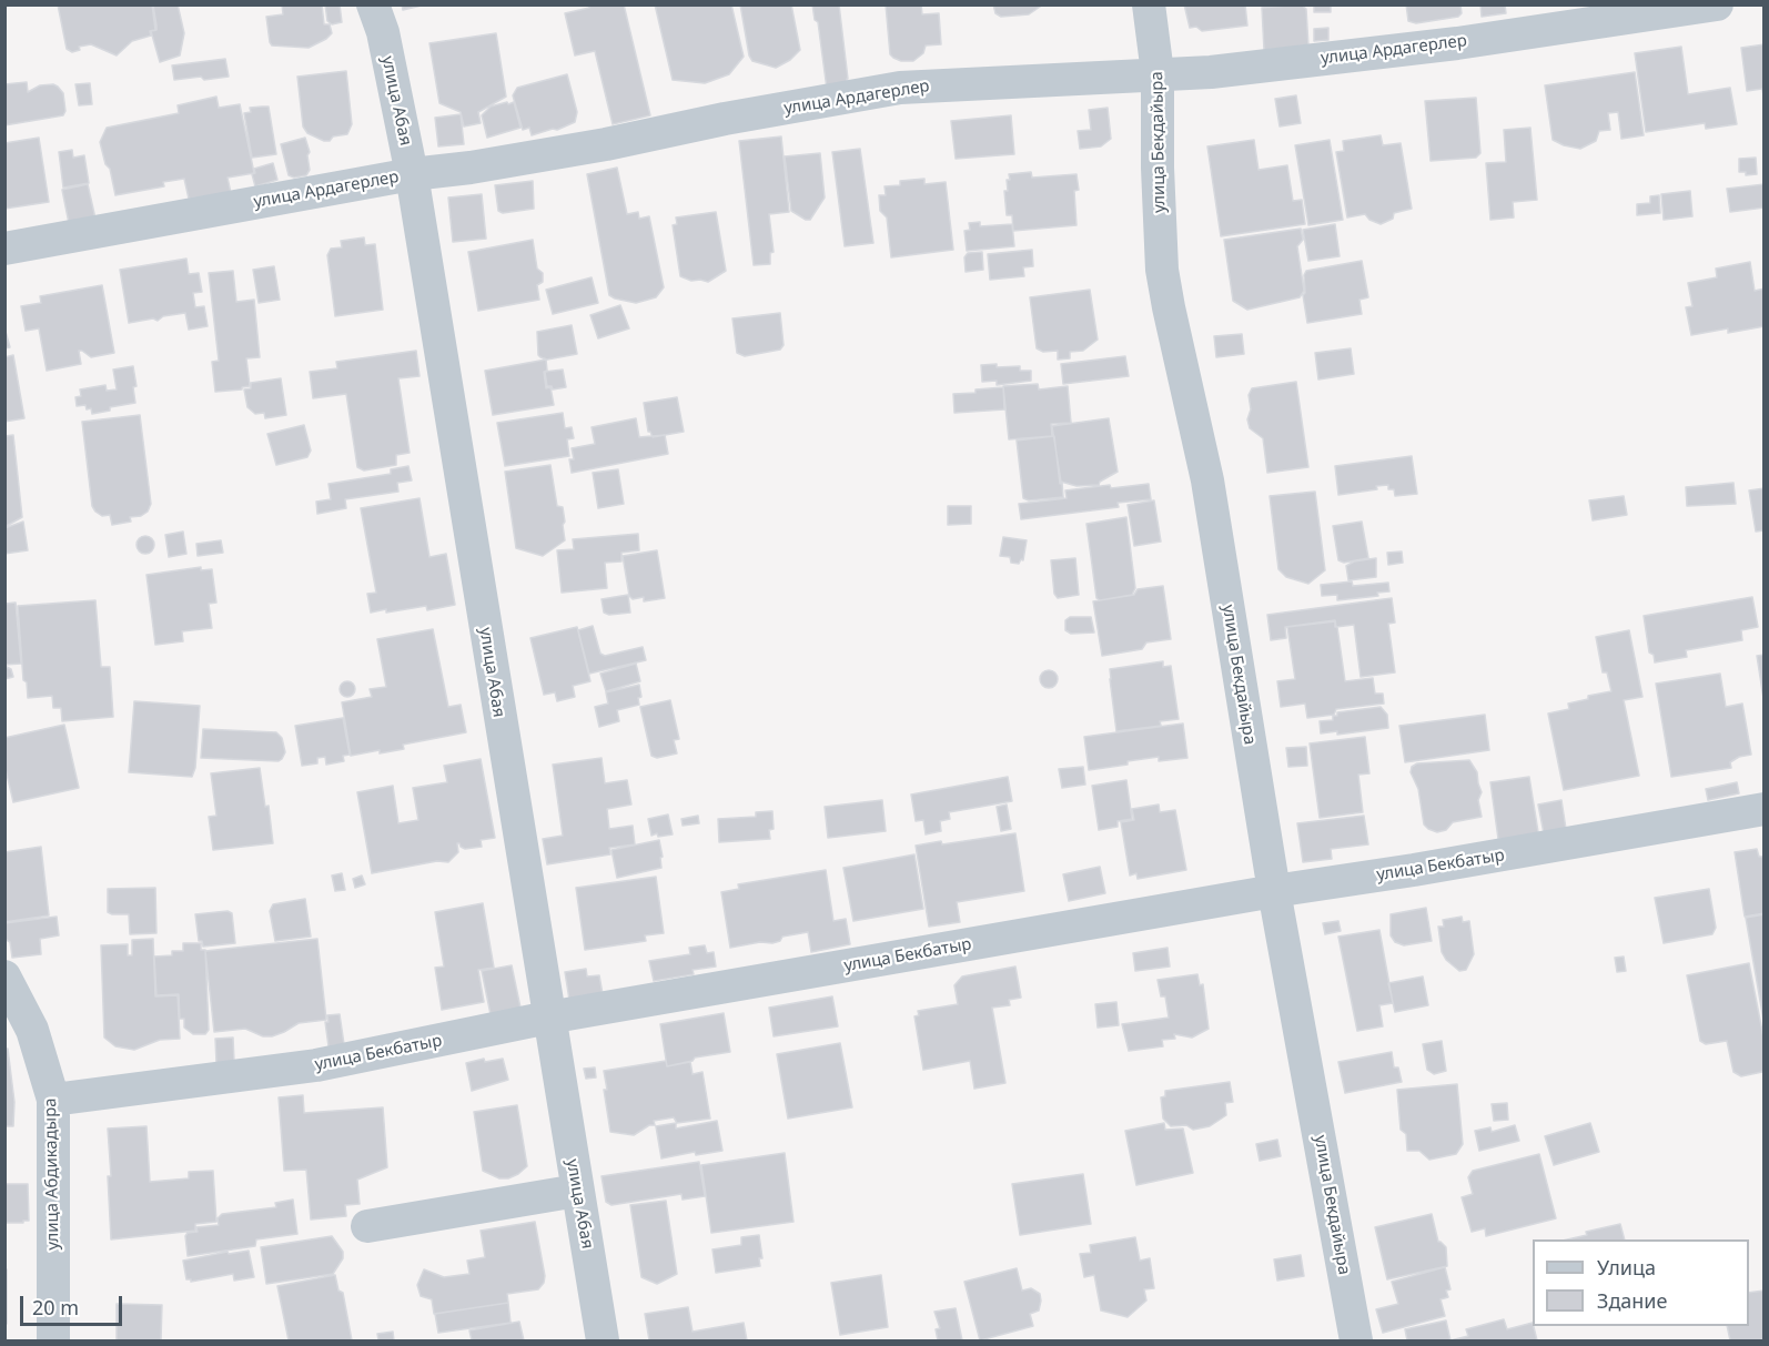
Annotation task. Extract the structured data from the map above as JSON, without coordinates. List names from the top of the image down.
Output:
{
  "streets": {
    "street": [
      "улица Ардагерлер",
      "улица Абая",
      "улица Бекдайыра",
      "улица Бекбатыр",
      "улица Абдикадыра"
    ]
  },
  "crossings": [
    ["улица Ардагерлер", "улица Абая"],
    ["улица Ардагерлер", "улица Бекдайыра"],
    ["улица Абая", "улица Бекбатыр"],
    ["улица Бекдайыра", "улица Бекбатыр"],
    ["улица Бекбатыр", "улица Абдикадыра"]
  ],
  "legend": ["Улица", "Здание"],
  "scale_bar": "20 m"
}
